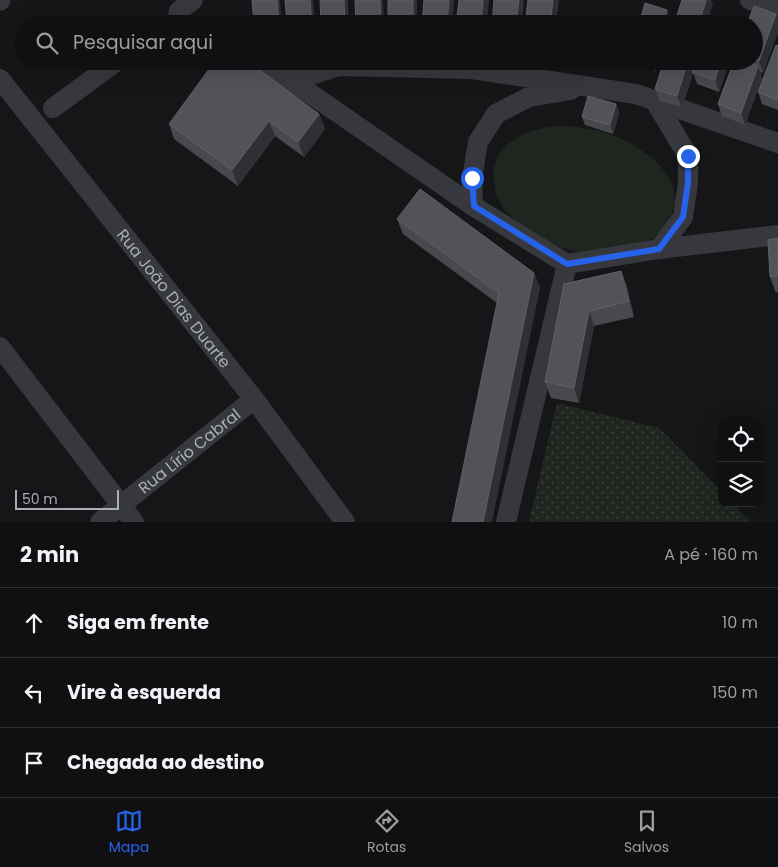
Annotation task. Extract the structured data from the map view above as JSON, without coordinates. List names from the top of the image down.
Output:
{
  "streets": {
    "street": ["Rua João Dias Duarte", "Rua Lírio Cabral"]
  },
  "crossings": [
    ["Rua João Dias Duarte", "Rua Lírio Cabral"]
  ],
  "scale_bar": "50 m",
  "page": {
    "search": "Pesquisar aqui",
    "scale": "50 m",
    "heading": ["2 min", "A pé · 160 m"],
    "list": [
      ["Siga em frente", "10 m"],
      ["Vire à esquerda", "150 m"],
      "Chegada ao destino"
    ],
    "nav": ["Mapa", "Rotas", "Salvos"]
  }
}
